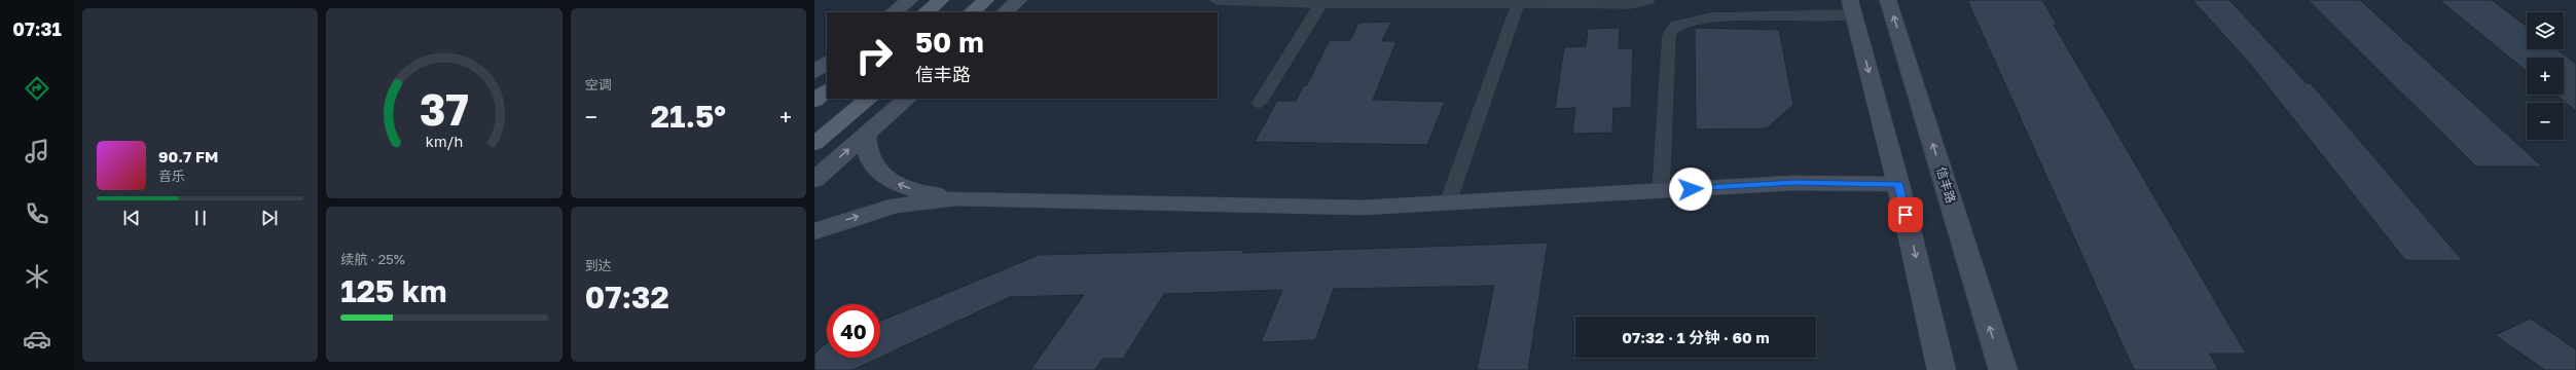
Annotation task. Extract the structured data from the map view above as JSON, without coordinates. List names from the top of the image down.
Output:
{
  "streets": {
    "street": ["信丰路"]
  },
  "page": {
    "tabs": "07:31",
    "tile": [
      "空调",
      ["续航 · 25%", "125 km"],
      ["到达", "07:32"]
    ],
    "map_buttons": ["+", "−"],
    "turn": ["50 m", "信丰路"],
    "heat": ["−", "21.5°", "+"],
    "song": ["90.7 FM", "音乐"],
    "limit": "40",
    "trip": "07:32 · 1 分钟 · 60 m",
    "gauge": ["37", "km/h"]
  }
}
